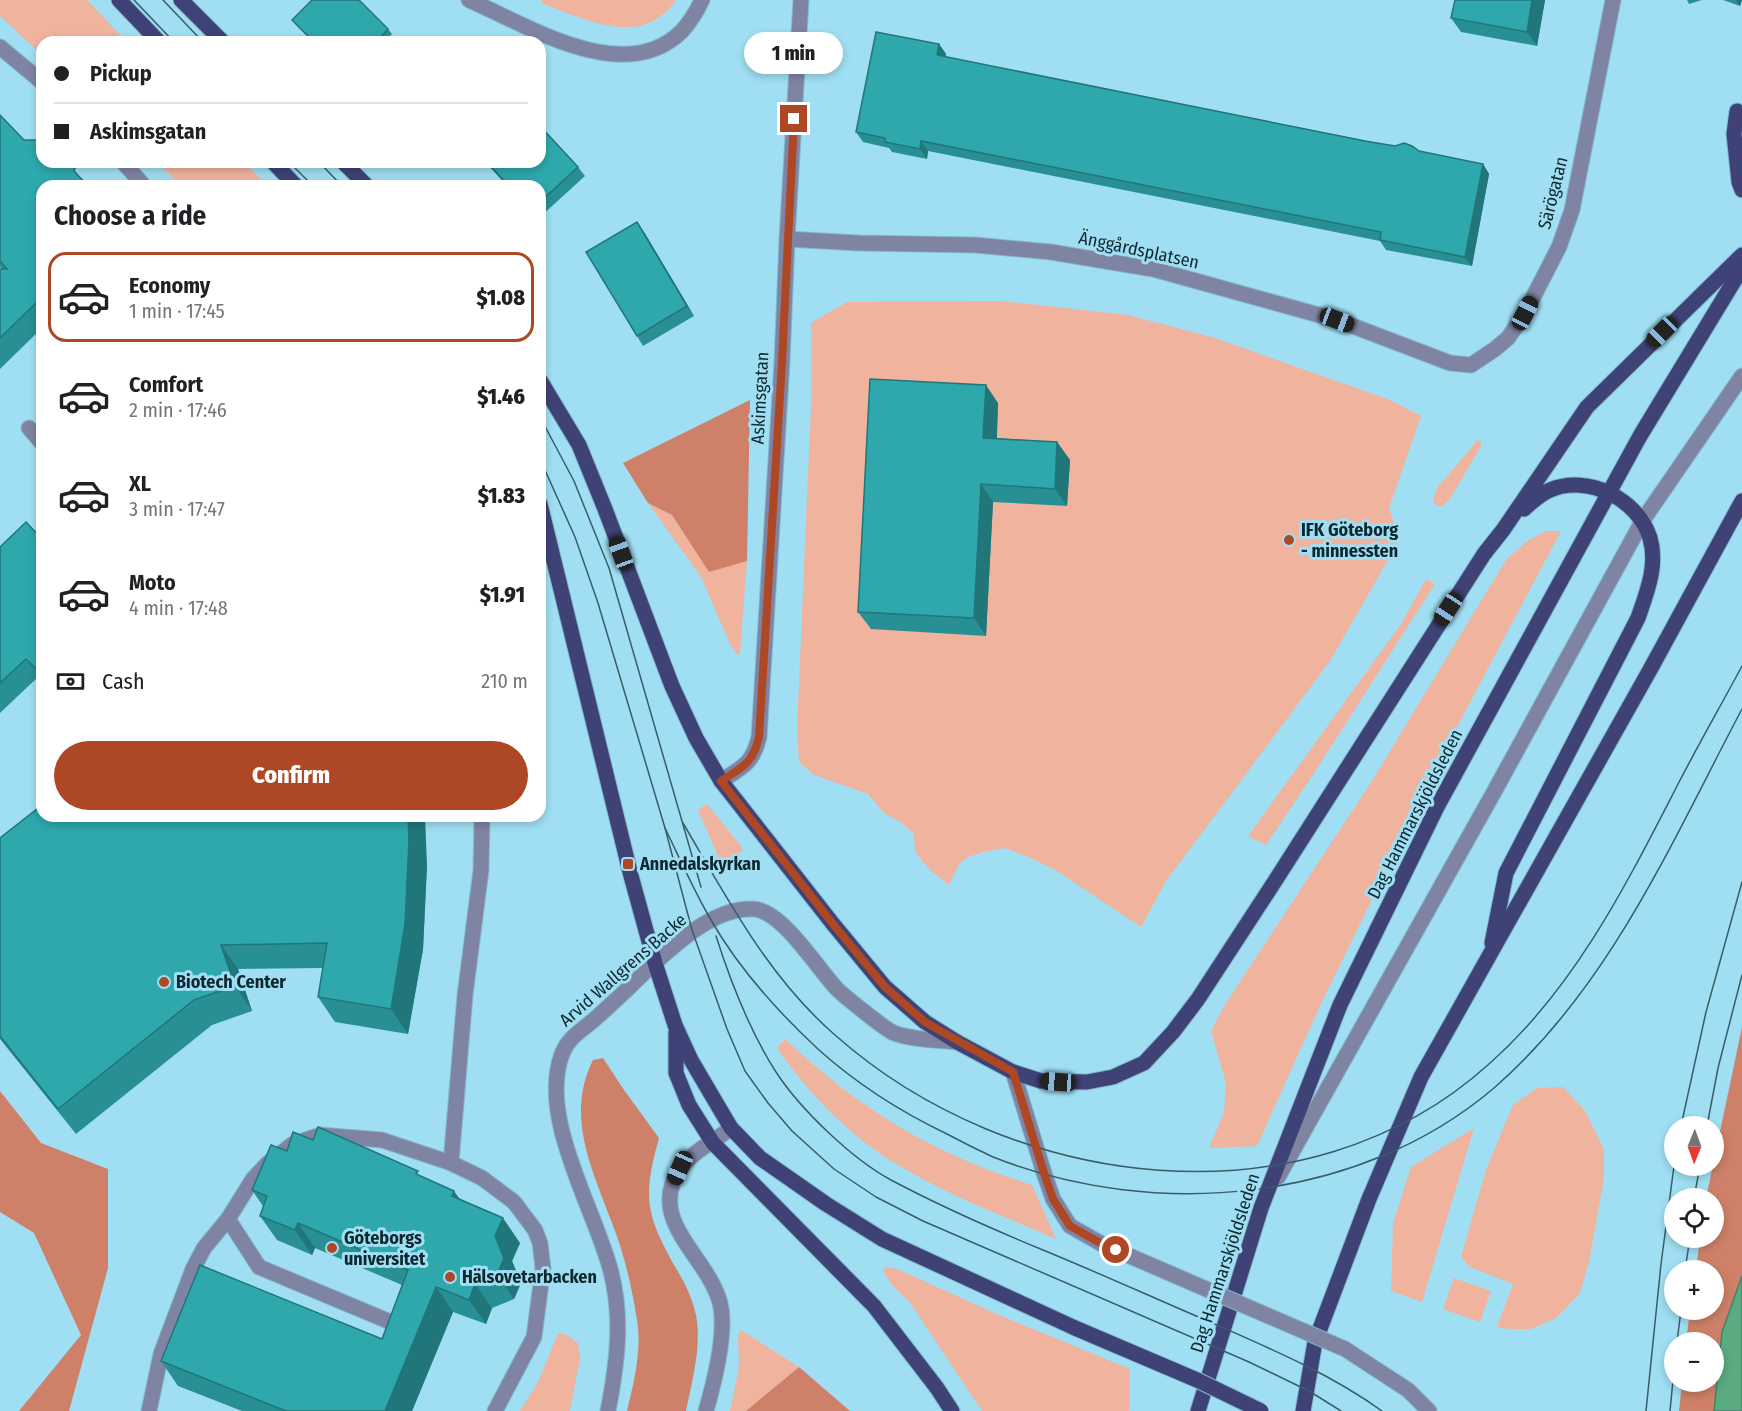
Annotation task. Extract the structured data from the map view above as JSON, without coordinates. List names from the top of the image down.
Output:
{
  "streets": {
    "main road": ["Dag Hammarskjöldsleden"],
    "street": [
      "Särögatan",
      "Änggårdsplatsen",
      "Askimsgatan",
      "Arvid Wallgrens Backe"
    ]
  },
  "crossings": [
    ["Särögatan", "Änggårdsplatsen"],
    ["Änggårdsplatsen", "Askimsgatan"]
  ],
  "places": {
    "other": [
      "IFK Göteborg - minnessten",
      "Biotech Center",
      "Göteborgs universitet",
      "Hälsovetarbacken"
    ],
    "transit": ["Annedalskyrkan"]
  },
  "north": "bottom",
  "page": {
    "bubble": "1 min",
    "banner": ["Pickup", "Askimsgatan"],
    "heading": "Choose a ride",
    "list": [
      {
        "name": "Economy",
        "note": "1 min · 17:45",
        "value": "$1.08"
      },
      {
        "name": "Comfort",
        "note": "2 min · 17:46",
        "value": "$1.46"
      },
      {
        "name": "XL",
        "note": "3 min · 17:47",
        "value": "$1.83"
      },
      {
        "name": "Moto",
        "note": "4 min · 17:48",
        "value": "$1.91"
      }
    ],
    "pay": ["Cash", "210 m"],
    "buttons": "Confirm",
    "map_buttons": ["+", "−"]
  }
}
